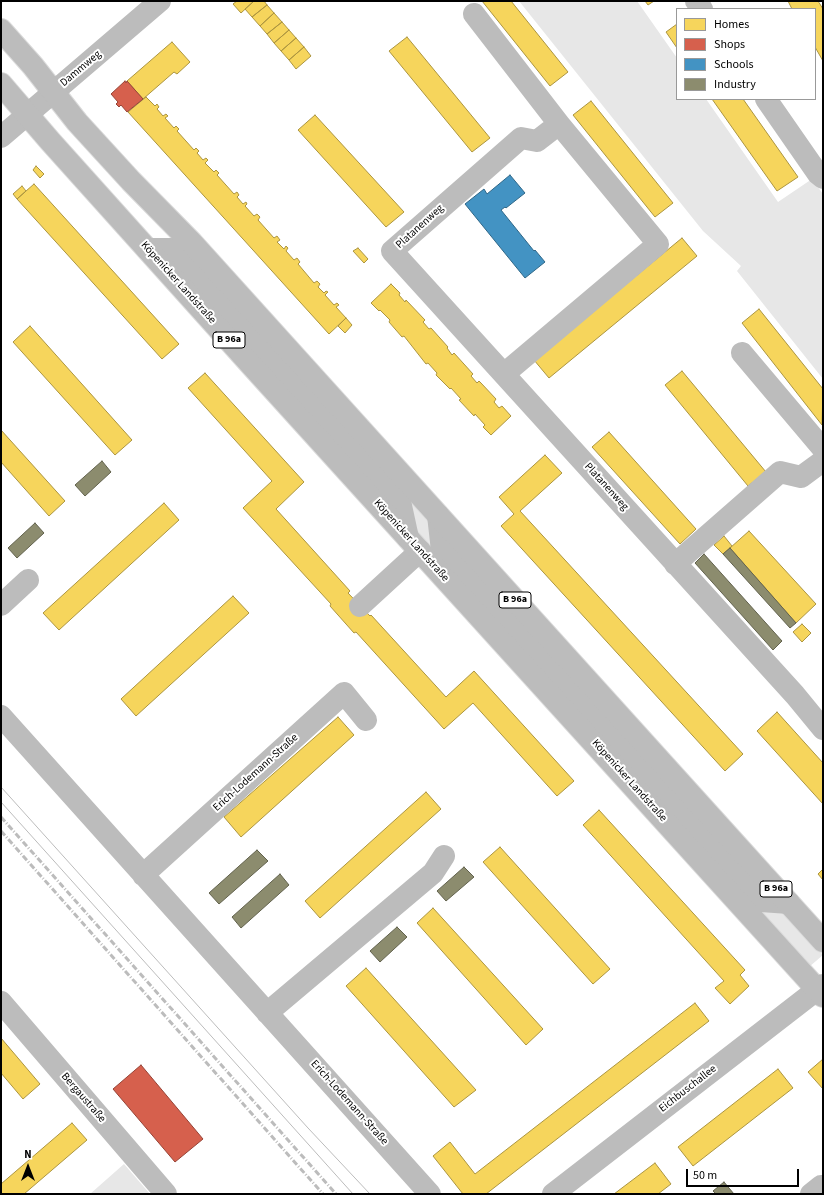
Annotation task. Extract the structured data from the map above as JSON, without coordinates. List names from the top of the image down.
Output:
{
  "streets": {
    "main road": [
      "Dammweg",
      "Platanenweg",
      "Köpenicker Landstraße",
      "B 96a",
      "Erich-Lodemann-Straße",
      "Eichbuschallee",
      "Bergaustraße"
    ]
  },
  "crossings": [
    ["Dammweg", "Köpenicker Landstraße"],
    ["Dammweg", "B 96a"],
    ["Köpenicker Landstraße", "Eichbuschallee"]
  ],
  "legend": [
    "Homes",
    "Shops",
    "Schools",
    "Industry"
  ],
  "scale_bar": "50 m",
  "north": "top"
}
